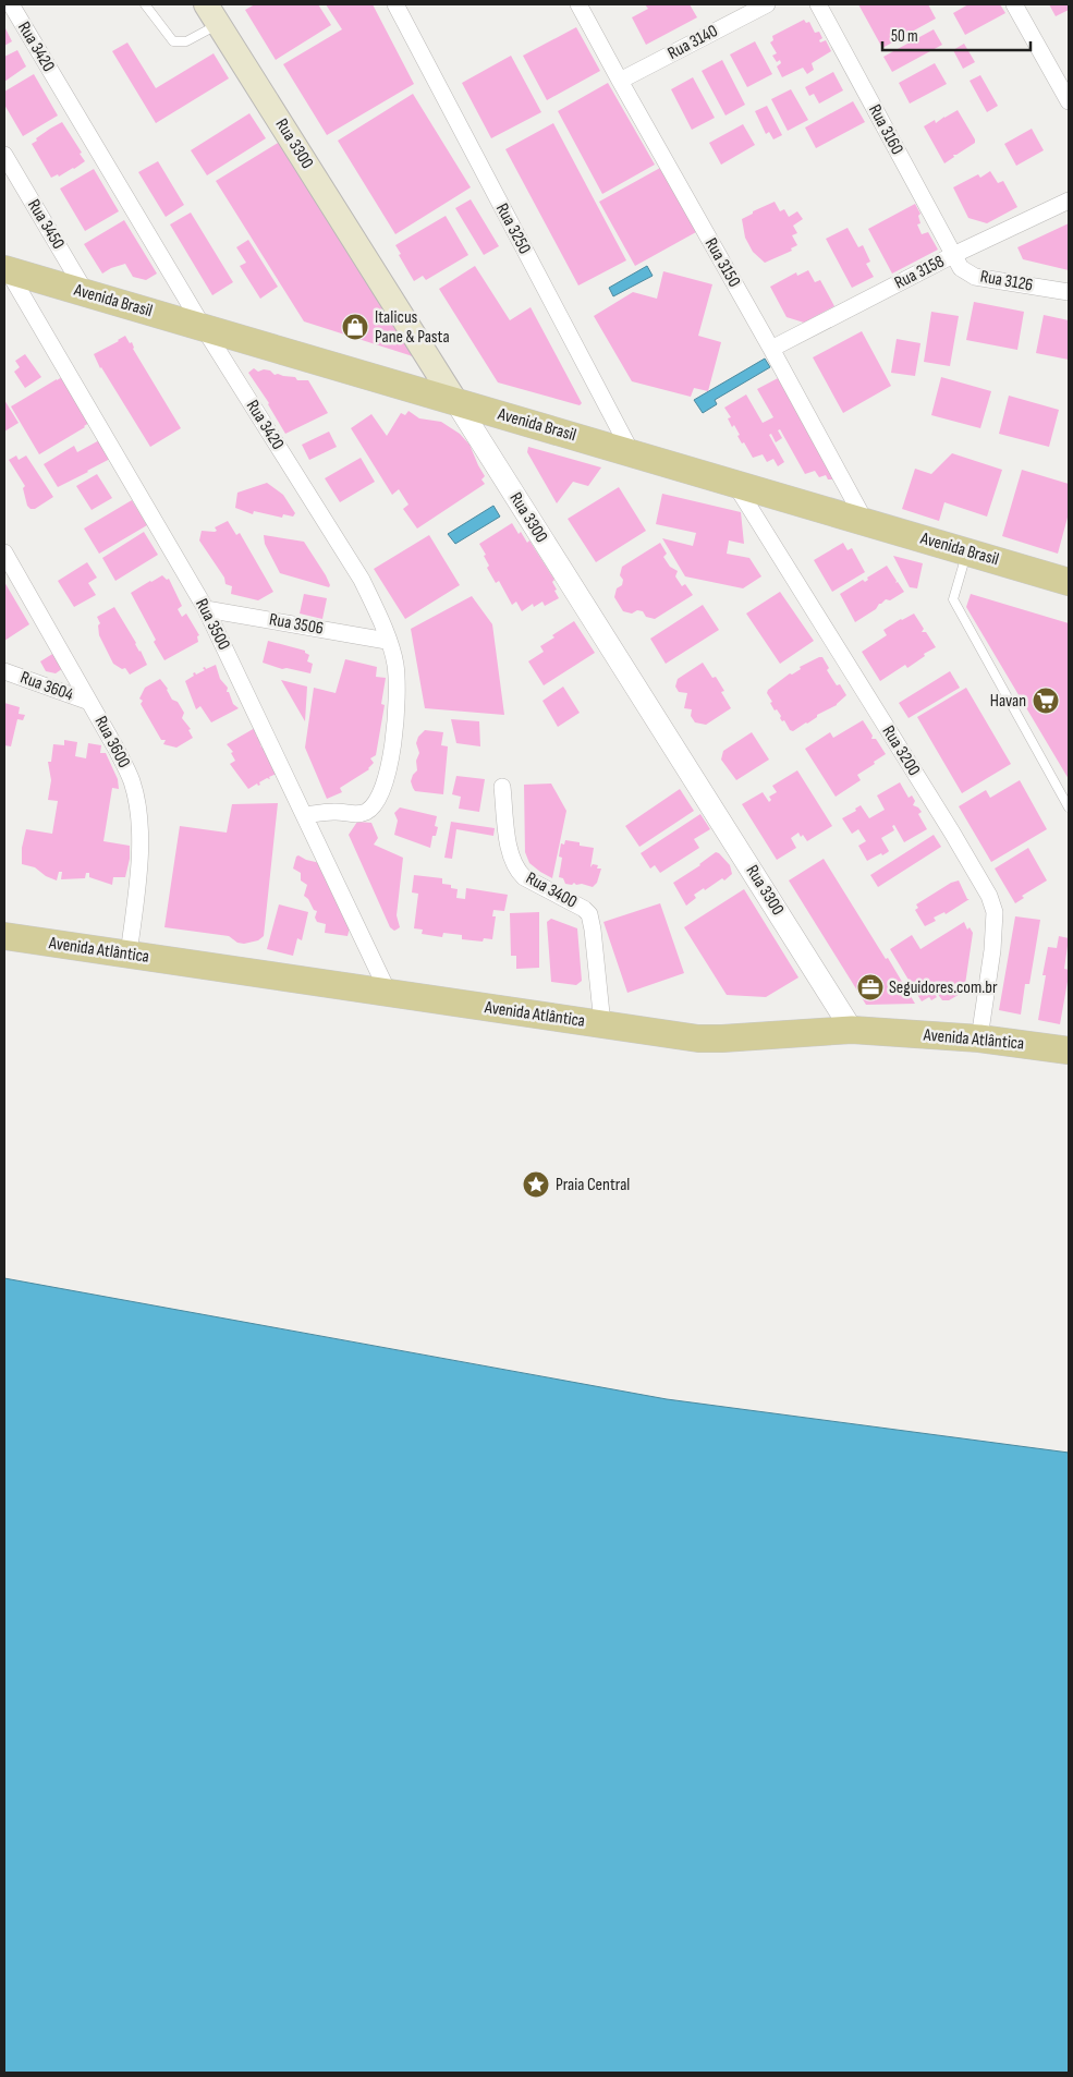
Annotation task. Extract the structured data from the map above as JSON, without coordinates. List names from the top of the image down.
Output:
{
  "streets": {
    "main road": ["Rua 3300", "Avenida Brasil", "Avenida Atlântica"],
    "street": [
      "Rua 3140",
      "Rua 3420",
      "Rua 3160",
      "Rua 3450",
      "Rua 3250",
      "Rua 3150",
      "Rua 3158",
      "Rua 3126",
      "Rua 3500",
      "Rua 3506",
      "Rua 3604",
      "Rua 3600",
      "Rua 3200",
      "Rua 3400"
    ]
  },
  "crossings": [
    ["Rua 3140", "Rua 3150"],
    ["Rua 3420", "Avenida Brasil"],
    ["Rua 3420", "Rua 3500"],
    ["Rua 3420", "Rua 3506"],
    ["Rua 3160", "Rua 3158"],
    ["Rua 3160", "Rua 3126"],
    ["Rua 3300", "Avenida Brasil"],
    ["Rua 3300", "Avenida Atlântica"],
    ["Rua 3450", "Avenida Brasil"],
    ["Rua 3250", "Avenida Brasil"],
    ["Rua 3150", "Rua 3158"],
    ["Rua 3150", "Avenida Brasil"],
    ["Rua 3158", "Rua 3126"],
    ["Avenida Brasil", "Rua 3500"],
    ["Avenida Brasil", "Rua 3200"],
    ["Rua 3500", "Rua 3506"],
    ["Rua 3500", "Avenida Atlântica"],
    ["Rua 3604", "Rua 3600"],
    ["Rua 3600", "Avenida Atlântica"],
    ["Rua 3200", "Avenida Atlântica"],
    ["Rua 3400", "Avenida Atlântica"]
  ],
  "places": {
    "shop": ["Italicus Pane & Pasta"],
    "supermarket": ["Havan"],
    "office": ["Seguidores.com.br"],
    "place": ["Praia Central"]
  },
  "scale_bar": "50 m"
}
